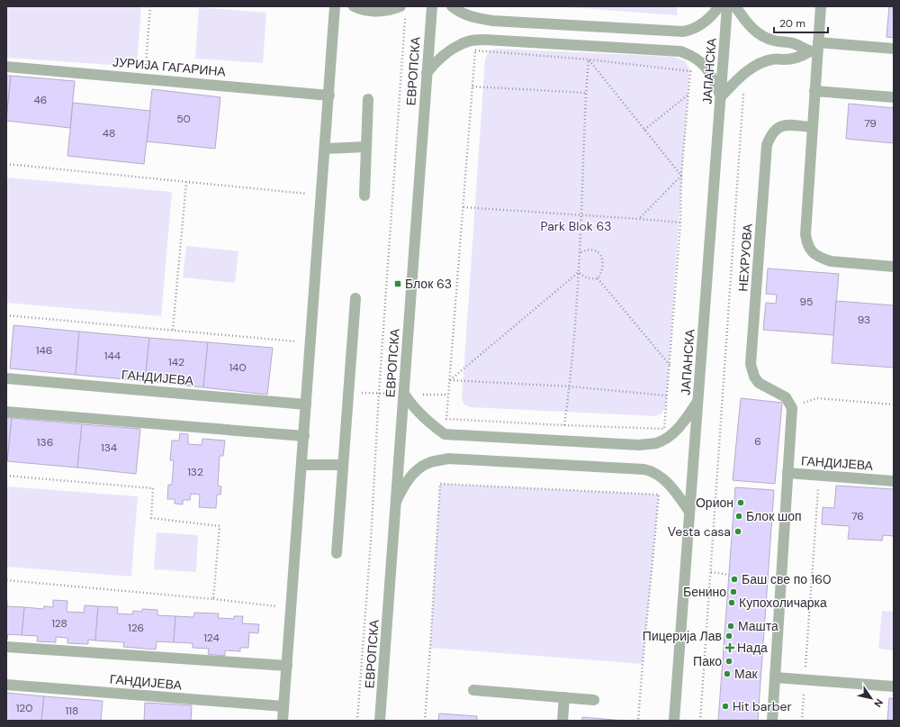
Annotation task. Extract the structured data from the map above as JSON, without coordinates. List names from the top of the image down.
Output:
{
  "streets": {
    "street": [
      "ЈУРИЈА ГАГАРИНА",
      "ЕВРОПСКА",
      "ЈАПАНСКА",
      "НЕХРУОВА",
      "ГАНДИЈЕВА"
    ]
  },
  "parks": ["Park Blok 63"],
  "places": {
    "transit": ["Блок 63"],
    "other": [
      "Орион",
      "Блок шоп",
      "Vesta casa",
      "Баш све по 160",
      "Бенино",
      "Купохоличарка",
      "Машта",
      "Пицерија Лав",
      "Пако",
      "Мак",
      "Hit barber"
    ],
    "health": ["Нада"]
  },
  "house_numbers": [
    "46",
    "50",
    "79",
    "48",
    "95",
    "93",
    "146",
    "144",
    "142",
    "140",
    "6",
    "136",
    "134",
    "132",
    "76",
    "128",
    "126",
    "124",
    "120",
    "118"
  ],
  "scale_bar": "20 m",
  "north": "bottom right"
}
